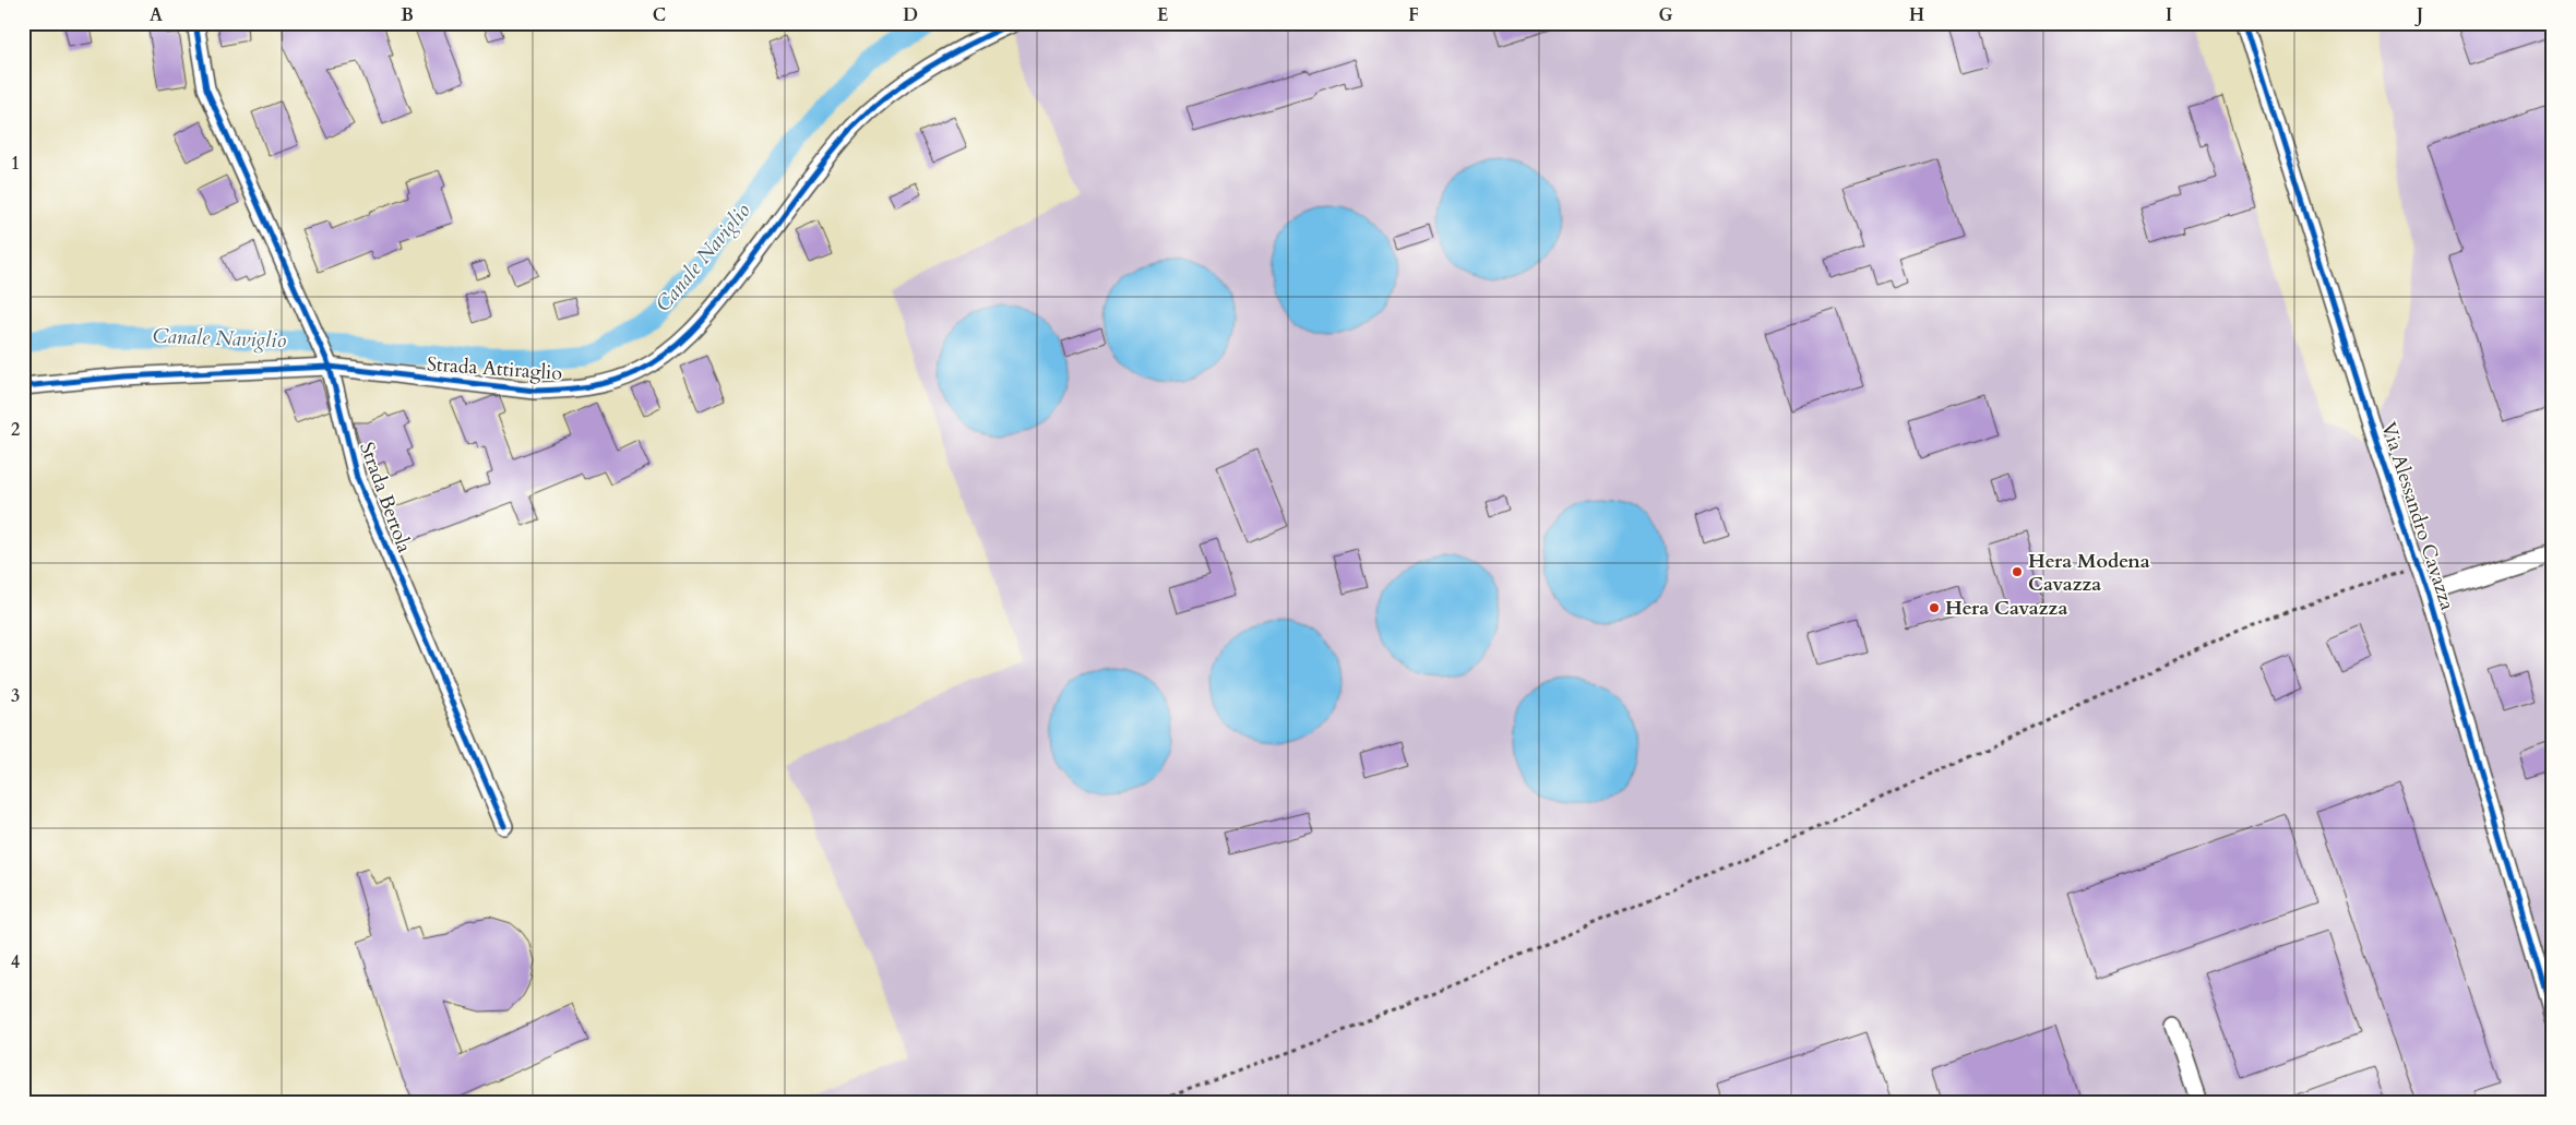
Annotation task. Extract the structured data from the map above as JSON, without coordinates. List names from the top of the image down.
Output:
{
  "streets": {
    "street": ["Strada Attiraglio", "Strada Bertola", "Via Alessandro Cavazza"]
  },
  "crossings": [
    ["Strada Attiraglio", "Strada Bertola"]
  ],
  "water": ["Canale Naviglio"],
  "places": ["Hera Modena Cavazza", "Hera Cavazza"],
  "grid": {
    "columns": [
      "A",
      "B",
      "C",
      "D",
      "E",
      "F",
      "G",
      "H",
      "I",
      "J"
    ],
    "rows": [
      "1",
      "2",
      "3",
      "4"
    ]
  }
}
